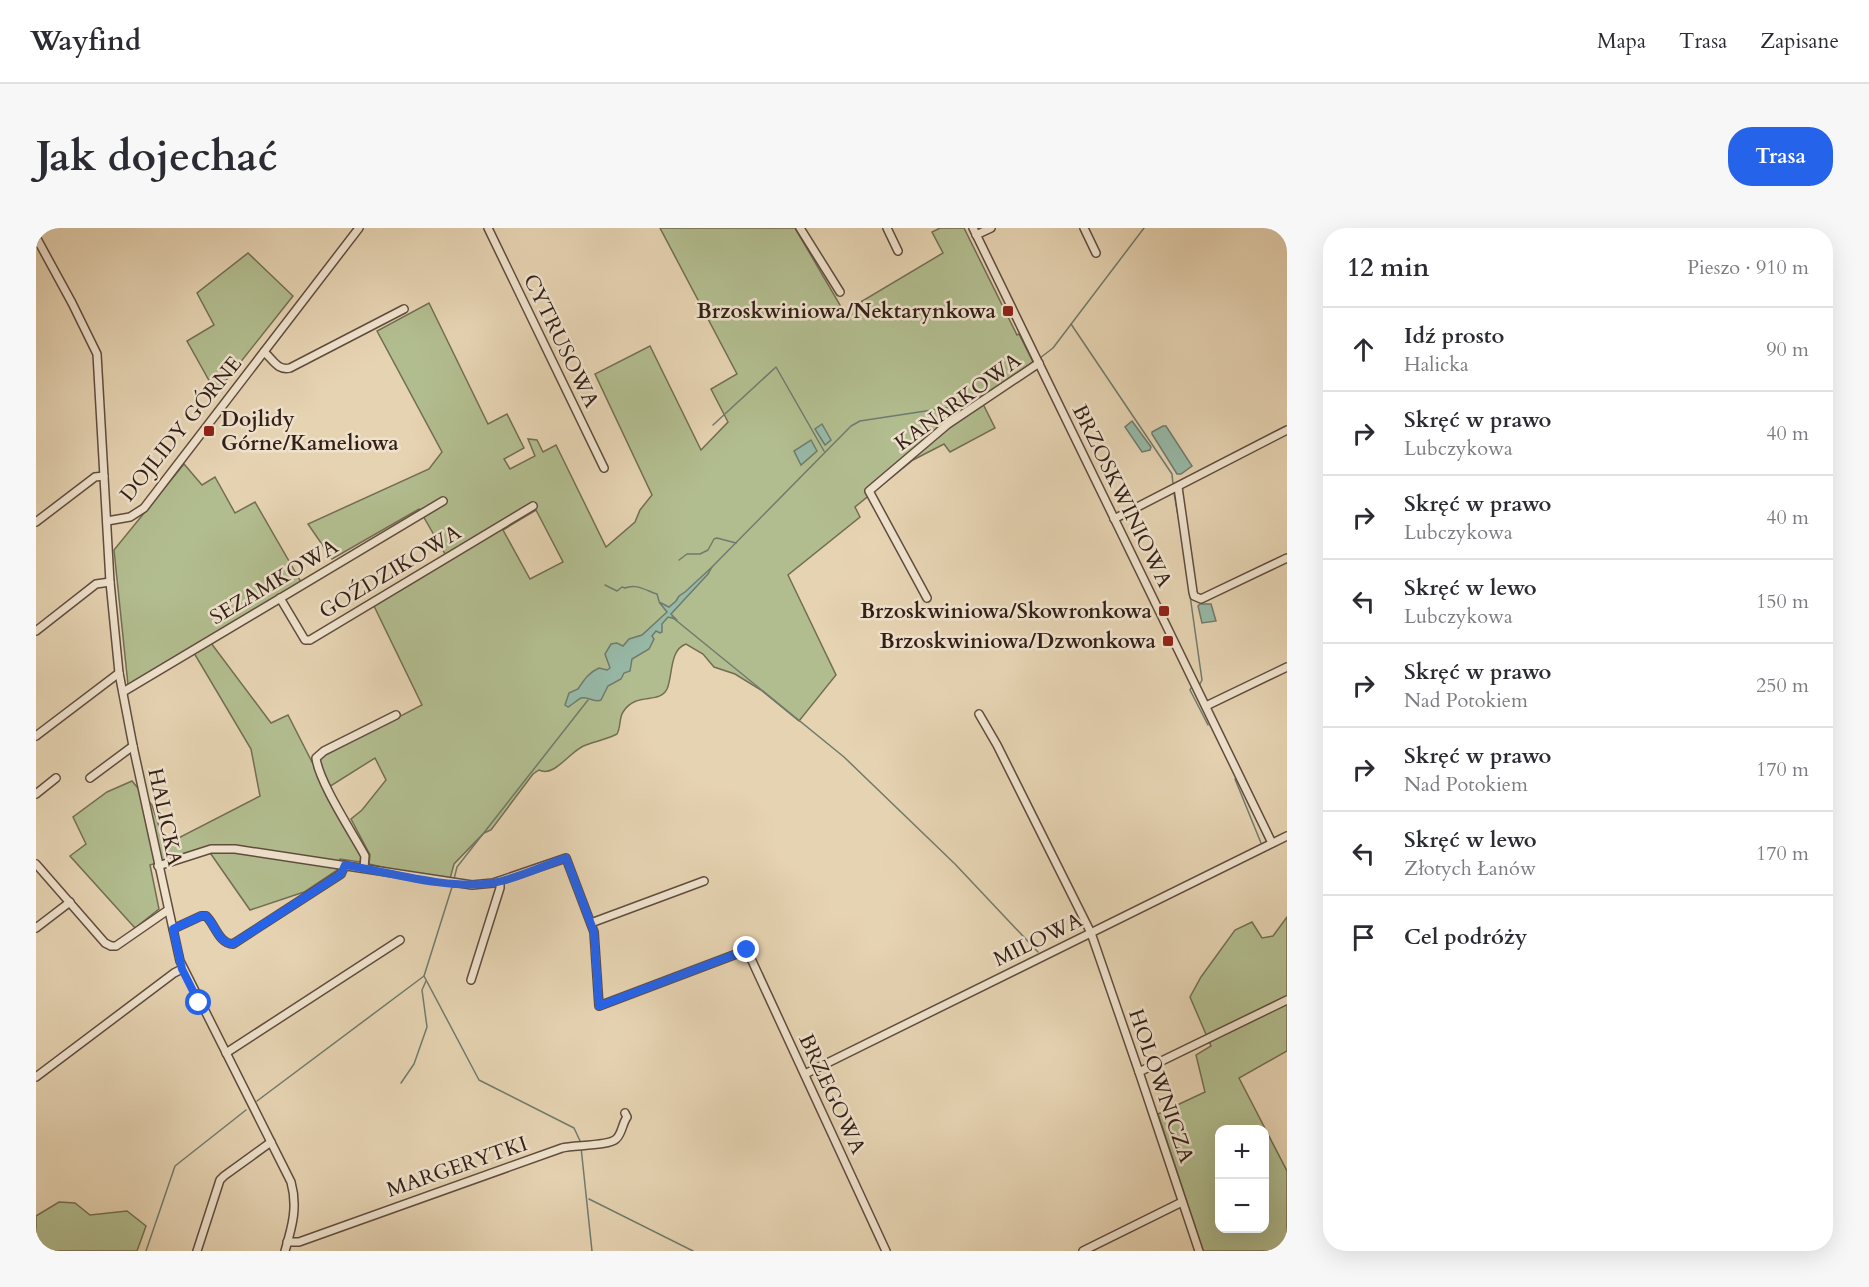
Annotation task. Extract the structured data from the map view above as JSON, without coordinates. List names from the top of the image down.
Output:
{
  "streets": {
    "street": [
      "CYTRUSOWA",
      "KANARKOWA",
      "DOJLIDY GÓRNE",
      "BRZOSKWINIOWA",
      "GOŹDZIKOWA",
      "SEZAMKOWA",
      "HALICKA",
      "MILOWA",
      "HOLOWNICZA",
      "BRZEGOWA",
      "MARGERYTKI"
    ]
  },
  "crossings": [
    ["KANARKOWA", "BRZOSKWINIOWA"],
    ["DOJLIDY GÓRNE", "HALICKA"],
    ["BRZOSKWINIOWA", "MILOWA"],
    ["GOŹDZIKOWA", "SEZAMKOWA"],
    ["SEZAMKOWA", "HALICKA"],
    ["HALICKA", "MARGERYTKI"],
    ["MILOWA", "HOLOWNICZA"],
    ["MILOWA", "BRZEGOWA"]
  ],
  "places": {
    "transit": [
      "Brzoskwiniowa/Nektarynkowa",
      "Dojlidy Górne/Kameliowa",
      "Brzoskwiniowa/Skowronkowa",
      "Brzoskwiniowa/Dzwonkowa"
    ]
  },
  "page": {
    "header": "Wayfind",
    "nav": ["Mapa", "Trasa", "Zapisane"],
    "buttons": "Trasa",
    "title": "Jak dojechać",
    "heading": ["12 min", "Pieszo · 910 m"],
    "list": [
      ["Idź prosto", "Halicka", "90 m"],
      ["Skręć w prawo", "Lubczykowa", "40 m"],
      ["Skręć w prawo", "Lubczykowa", "40 m"],
      ["Skręć w lewo", "Lubczykowa", "150 m"],
      ["Skręć w prawo", "Nad Potokiem", "250 m"],
      ["Skręć w prawo", "Nad Potokiem", "170 m"],
      ["Skręć w lewo", "Złotych Łanów", "170 m"],
      "Cel podróży"
    ],
    "map_buttons": ["+", "−"]
  }
}
